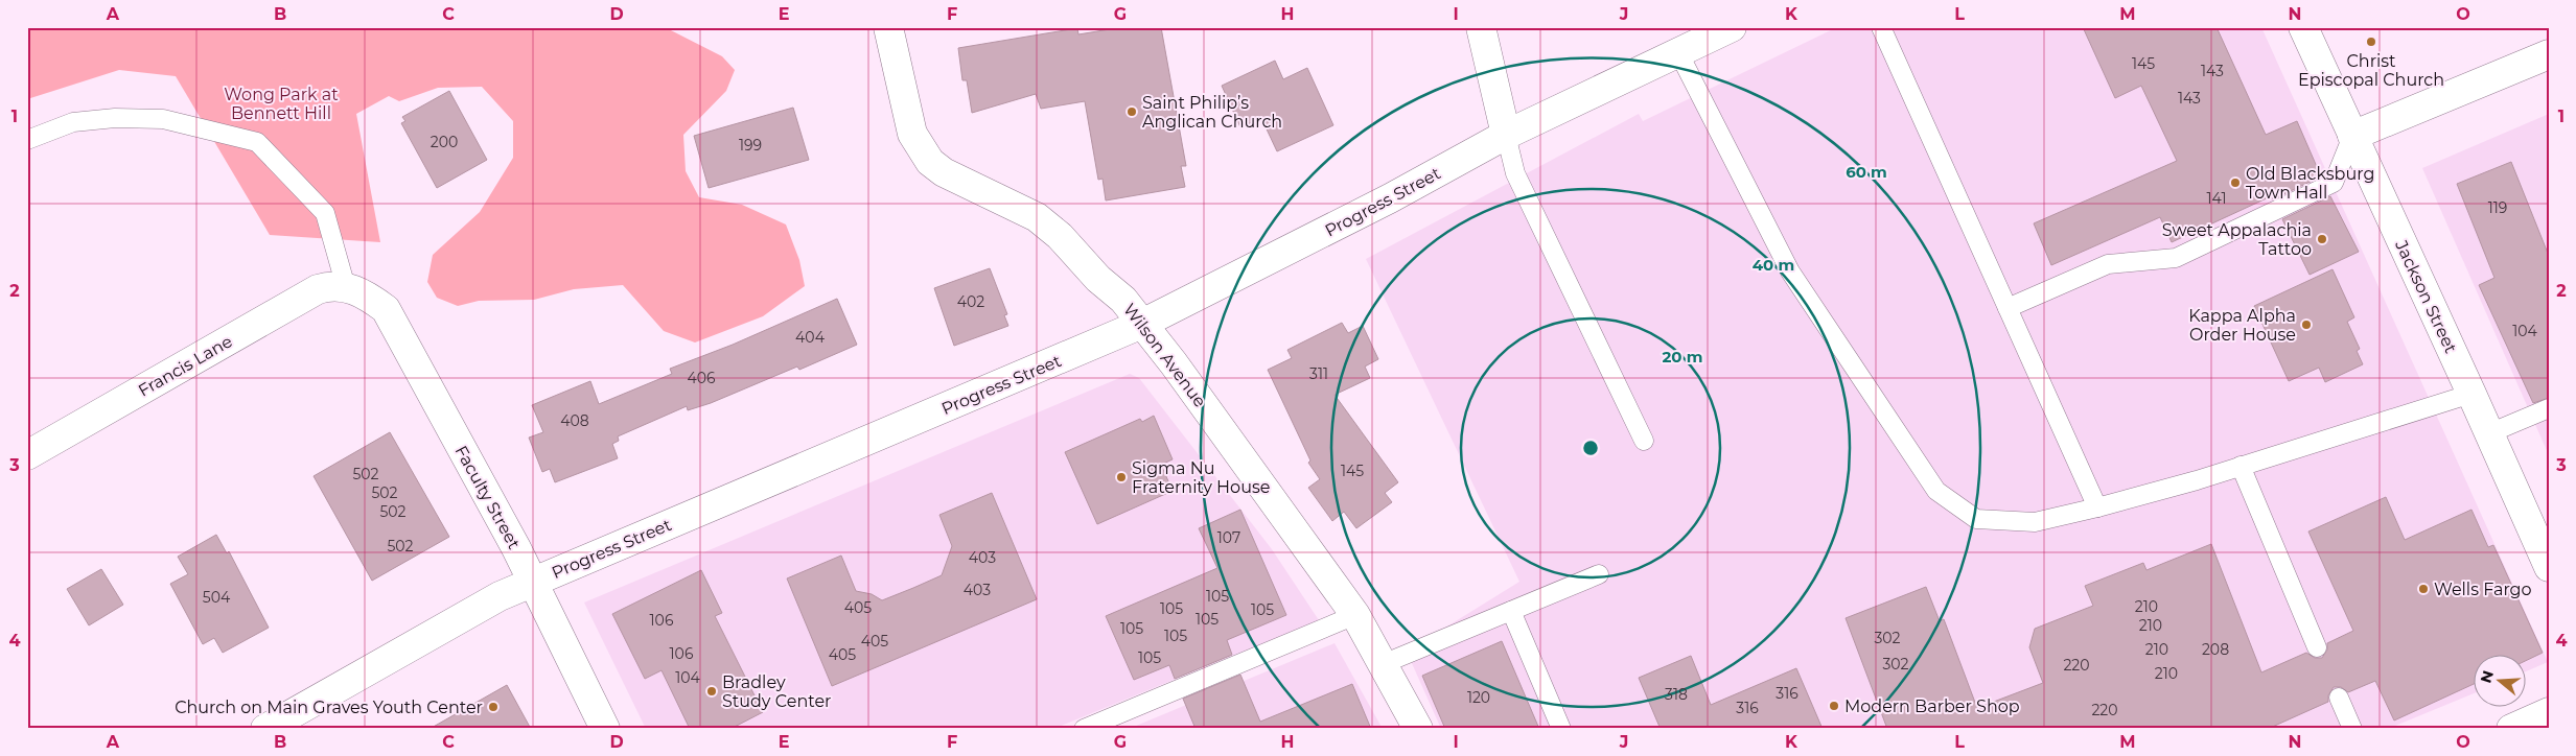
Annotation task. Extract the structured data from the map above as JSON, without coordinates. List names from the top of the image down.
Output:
{
  "streets": {
    "street": [
      "Progress Street",
      "Jackson Street",
      "Wilson Avenue",
      "Francis Lane",
      "Faculty Street"
    ]
  },
  "crossings": [
    ["Progress Street", "Wilson Avenue"],
    ["Progress Street", "Faculty Street"],
    ["Francis Lane", "Faculty Street"]
  ],
  "parks": ["Wong Park at Bennett Hill"],
  "places": [
    "Christ Episcopal Church",
    "Saint Philip’s Anglican Church",
    "Old Blacksburg Town Hall",
    "Sweet Appalachia Tattoo",
    "Kappa Alpha Order House",
    "Sigma Nu Fraternity House",
    "Wells Fargo",
    "Bradley Study Center",
    "Modern Barber Shop",
    "Church on Main Graves Youth Center"
  ],
  "house_numbers": [
    "145",
    "143",
    "143",
    "200",
    "199",
    "141",
    "119",
    "402",
    "104",
    "404",
    "311",
    "406",
    "408",
    "145",
    "502",
    "502",
    "502",
    "107",
    "502",
    "403",
    "403",
    "105",
    "504",
    "210",
    "405",
    "105",
    "105",
    "105",
    "106",
    "210",
    "105",
    "105",
    "302",
    "405",
    "210",
    "208",
    "106",
    "405",
    "105",
    "302",
    "220",
    "210",
    "104",
    "316",
    "318",
    "120",
    "316",
    "220"
  ],
  "north": "left",
  "grid": {
    "columns": [
      "A",
      "B",
      "C",
      "D",
      "E",
      "F",
      "G",
      "H",
      "I",
      "J",
      "K",
      "L",
      "M",
      "N",
      "O"
    ],
    "rows": [
      "1",
      "2",
      "3",
      "4"
    ]
  },
  "rings": ["60 m", "40 m", "20 m"]
}
